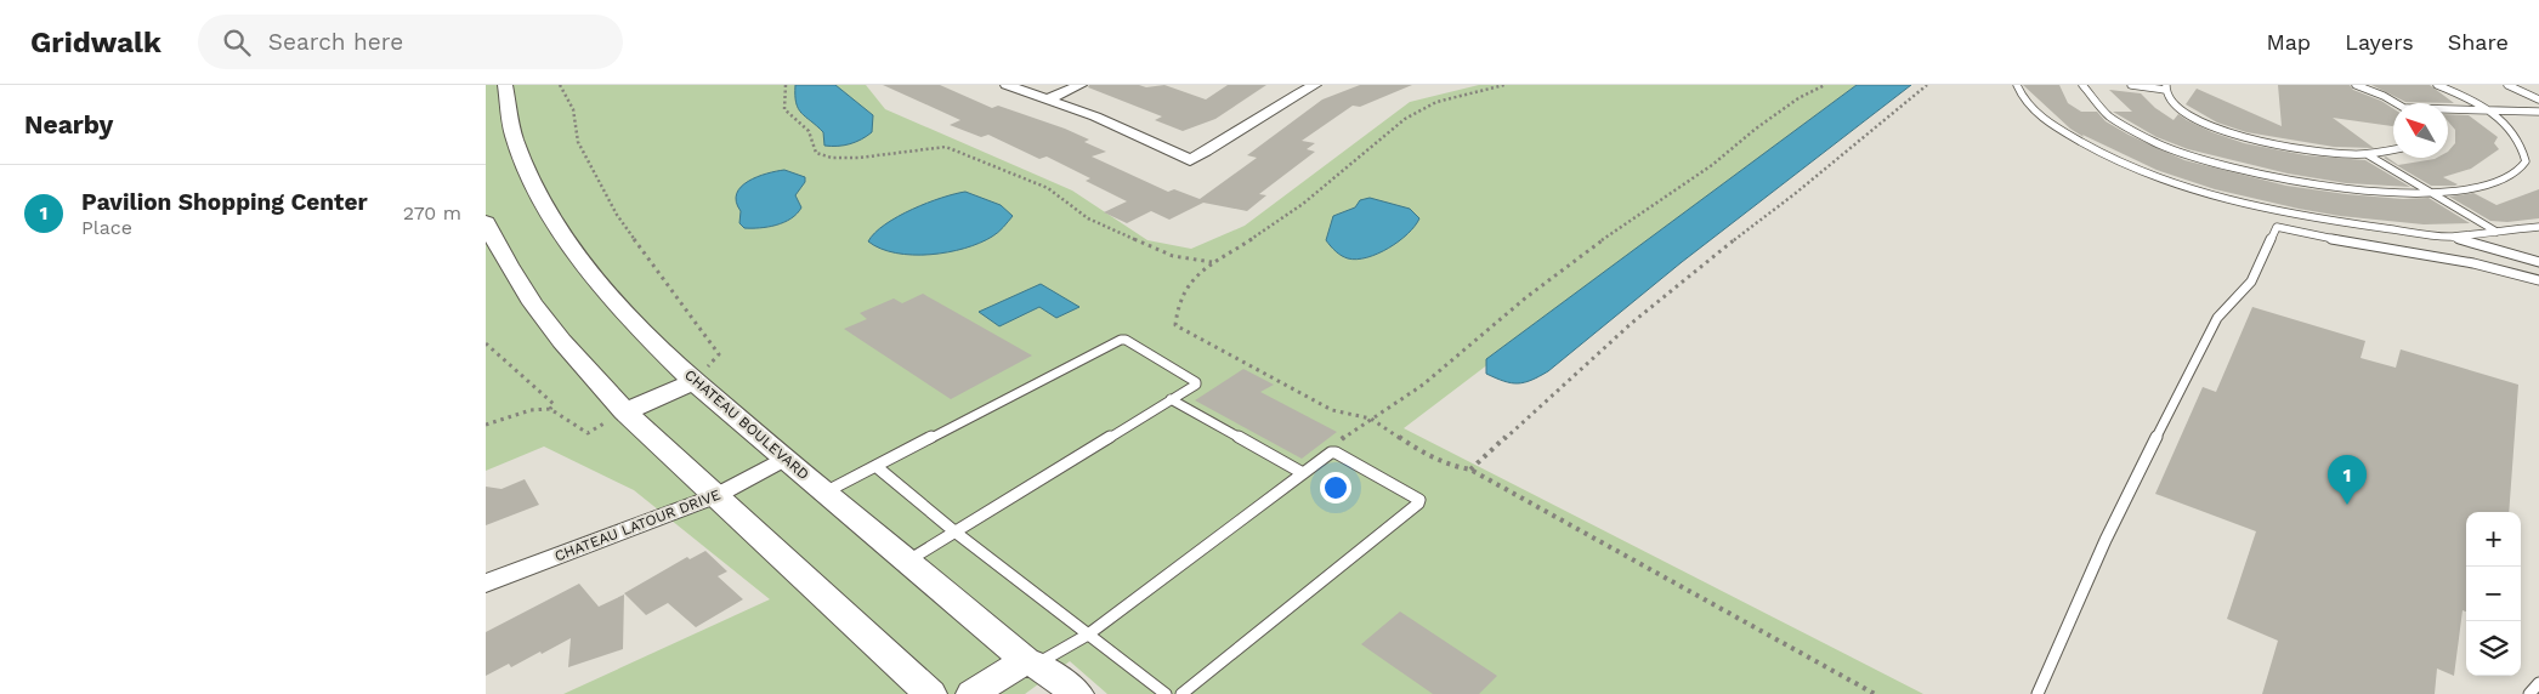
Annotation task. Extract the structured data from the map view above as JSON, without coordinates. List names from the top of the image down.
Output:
{
  "streets": {
    "street": ["CHATEAU BOULEVARD", "CHATEAU LATOUR DRIVE"]
  },
  "crossings": [
    ["CHATEAU BOULEVARD", "CHATEAU LATOUR DRIVE"]
  ],
  "north": "top left",
  "page": {
    "header": "Gridwalk",
    "search": "Search here",
    "nav": ["Map", "Layers", "Share"],
    "heading": "Nearby",
    "list": [
      {
        "mark": "1",
        "name": "Pavilion Shopping Center",
        "note": "Place",
        "value": "270 m"
      }
    ],
    "pins": "1",
    "map_buttons": ["+", "−"]
  }
}
